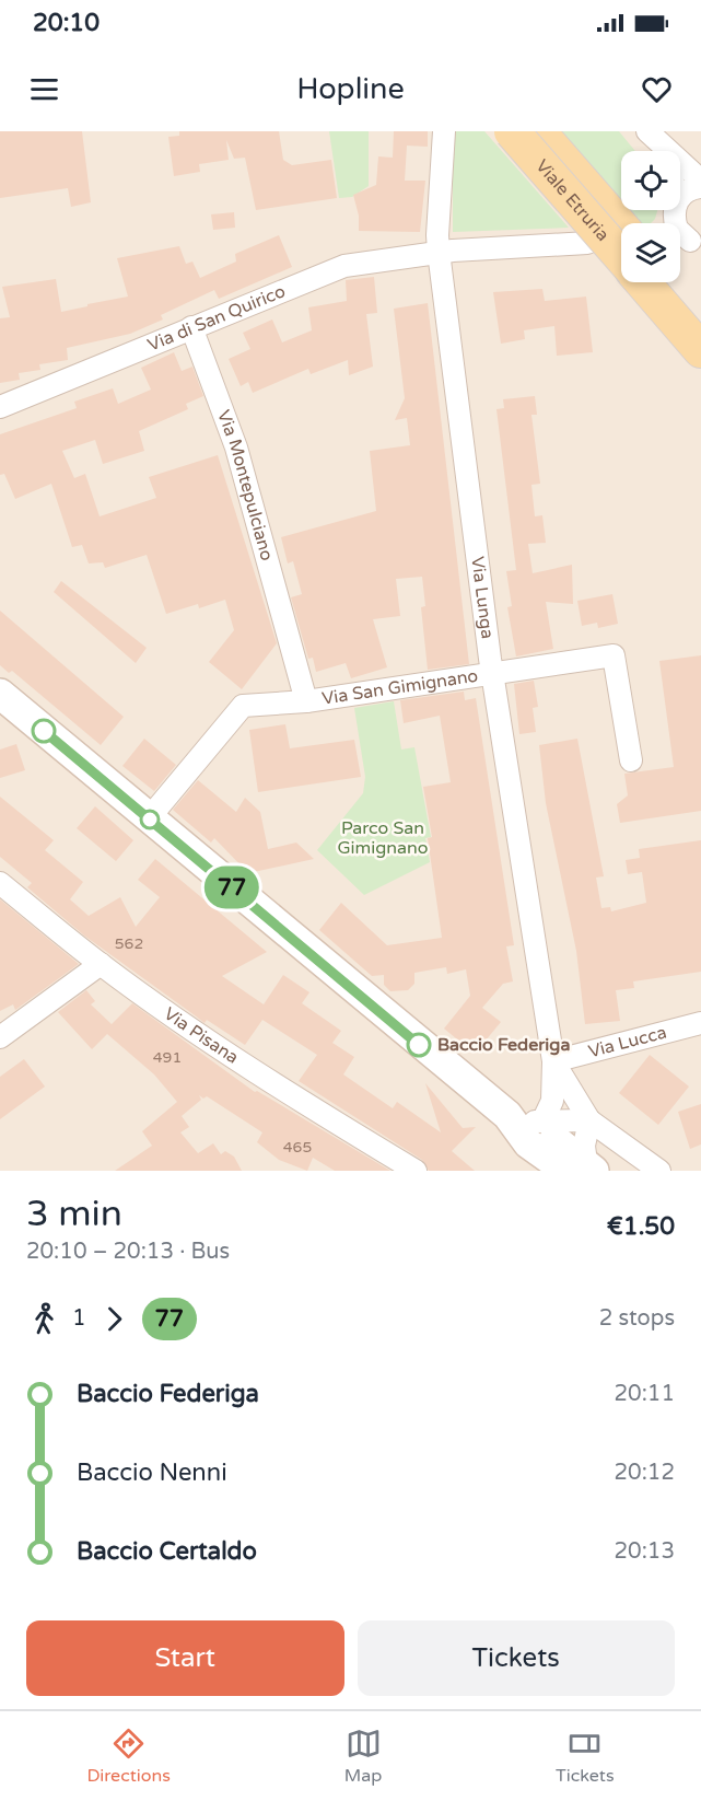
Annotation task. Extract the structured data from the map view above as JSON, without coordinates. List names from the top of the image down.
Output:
{
  "streets": {
    "main road": ["Viale Etruria"],
    "street": [
      "Via di San Quirico",
      "Via Montepulciano",
      "Via Lunga",
      "Via San Gimignano",
      "Via Pisana",
      "Via Lucca"
    ]
  },
  "crossings": [
    ["Via di San Quirico", "Via Montepulciano"],
    ["Via di San Quirico", "Via Lunga"],
    ["Via Montepulciano", "Via San Gimignano"],
    ["Via Lunga", "Via San Gimignano"],
    ["Via Lunga", "Via Lucca"]
  ],
  "parks": ["Parco San Gimignano"],
  "places": ["Baccio Federiga"],
  "lines": ["bus line 77"],
  "house_numbers": ["562", "491", "465"],
  "page": {
    "status": "20:10",
    "header": "Hopline",
    "on_map": "77",
    "heading": ["3 min", "20:10 – 20:13 · Bus", "€1.50"],
    "legs": ["1", "77", "2 stops"],
    "list": [
      {
        "name": "Baccio Federiga",
        "value": "20:11"
      },
      {
        "name": "Baccio Nenni",
        "value": "20:12"
      },
      {
        "name": "Baccio Certaldo",
        "value": "20:13"
      }
    ],
    "buttons": ["Start", "Tickets"],
    "tabs": ["Directions", "Map", "Tickets"]
  }
}
